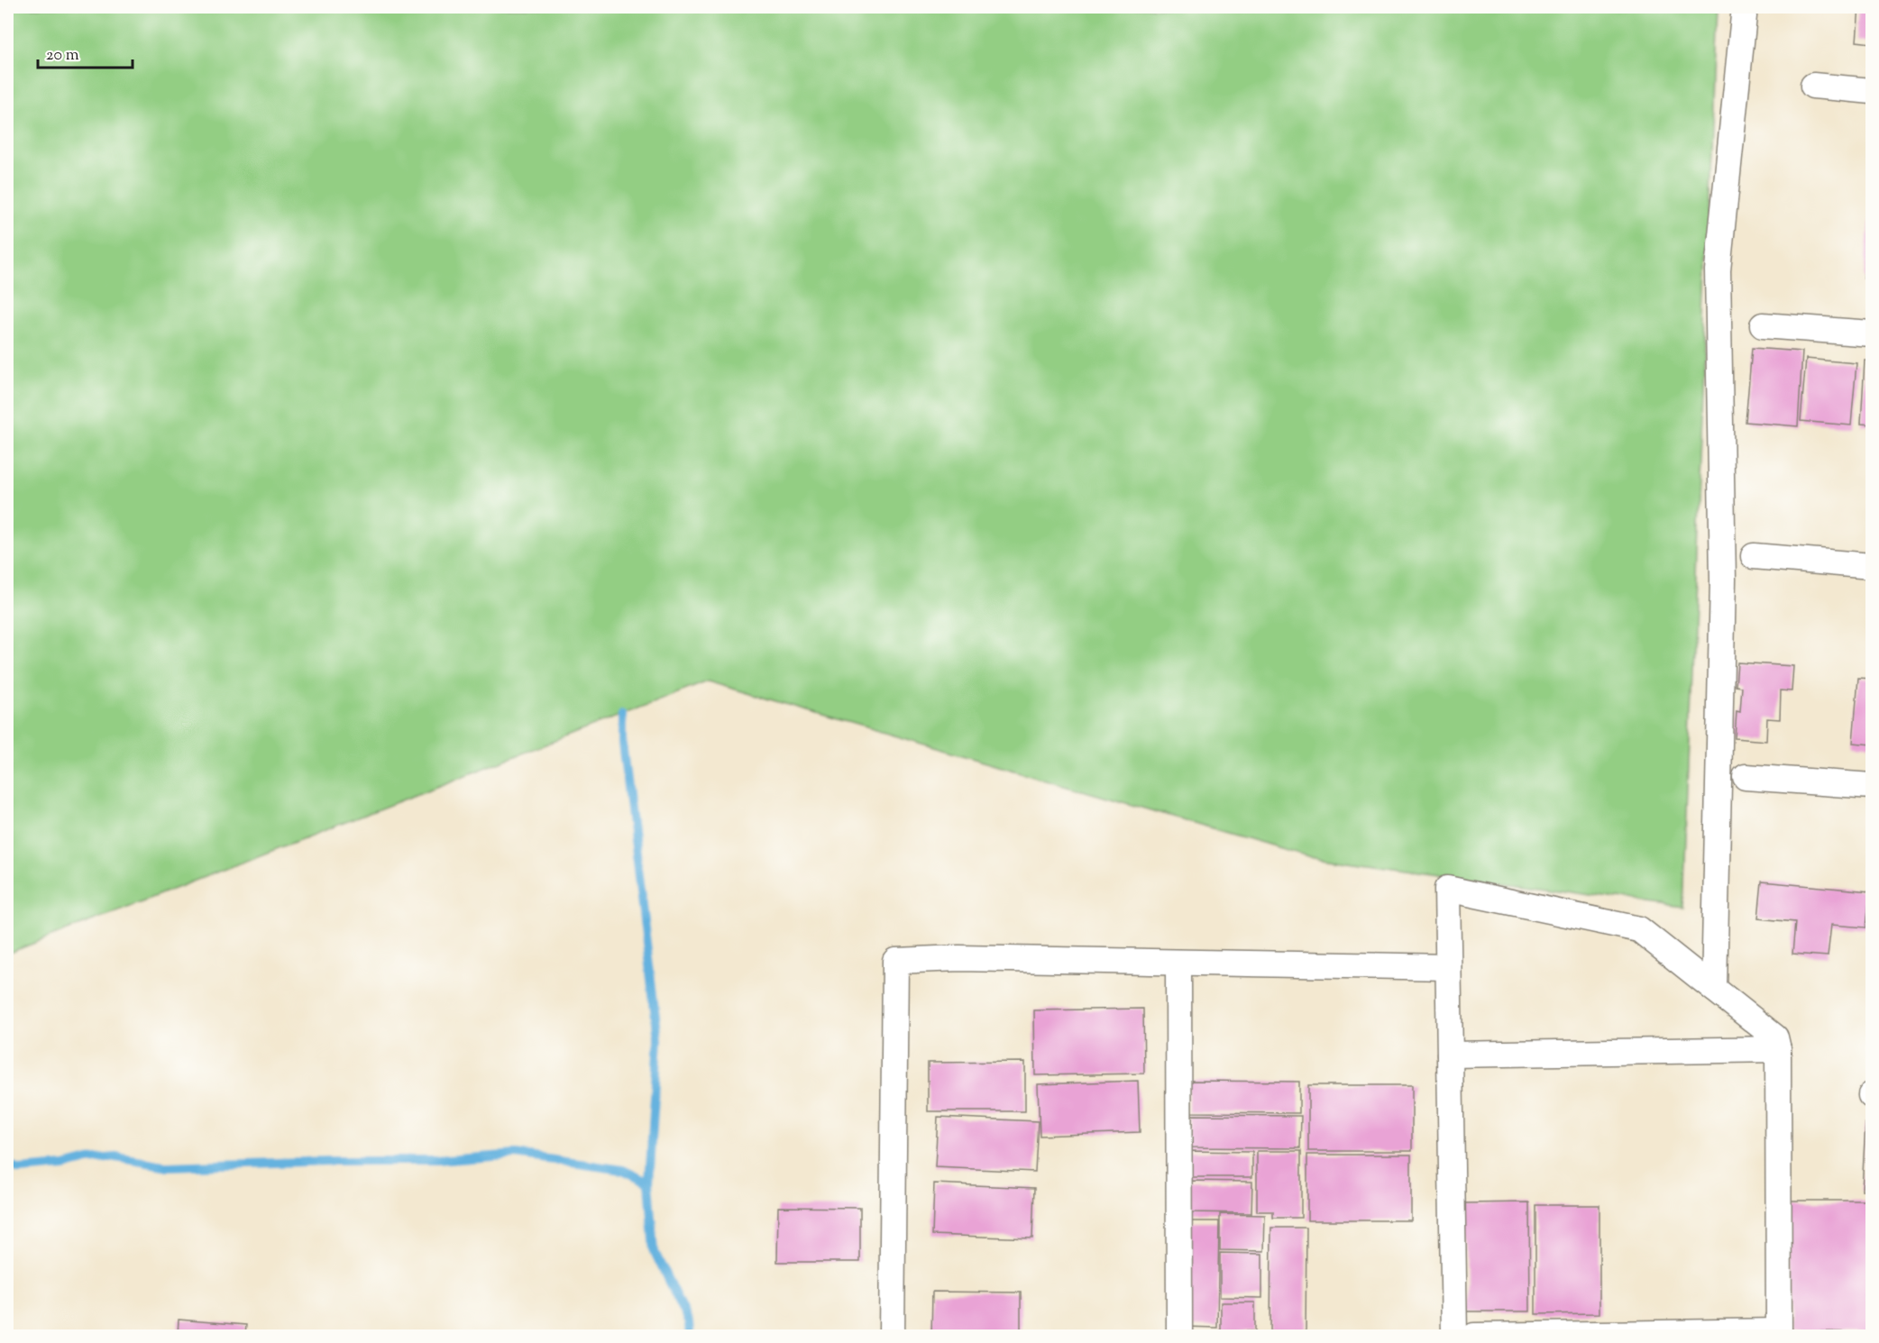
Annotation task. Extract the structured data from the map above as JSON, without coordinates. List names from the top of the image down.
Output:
{
  "scale_bar": "20 m"
}
